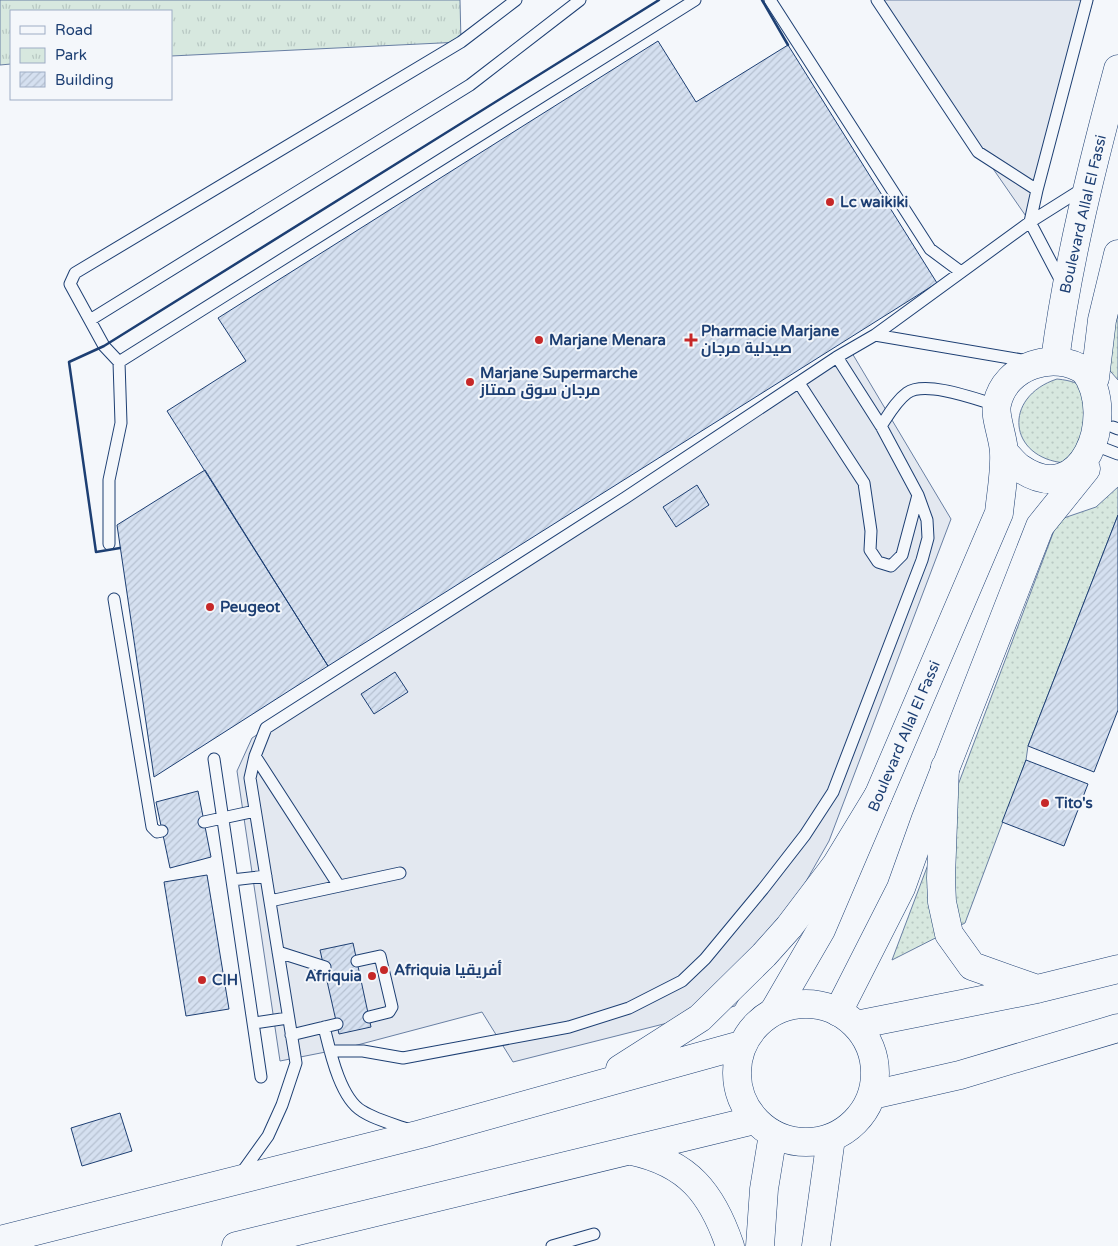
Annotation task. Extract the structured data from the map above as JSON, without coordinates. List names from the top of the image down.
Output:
{
  "streets": {
    "main road": ["Boulevard Allal El Fassi"]
  },
  "places": {
    "other": [
      "Lc waikiki",
      "Marjane Menara",
      "Marjane Supermarche مرجان سوق ممتاز",
      "Peugeot",
      "Tito's",
      "Afriquia أفريقيا",
      "Afriquia",
      "CIH"
    ],
    "health": ["Pharmacie Marjane صيدلية مرجان"]
  },
  "legend": ["Road", "Park", "Building"]
}
